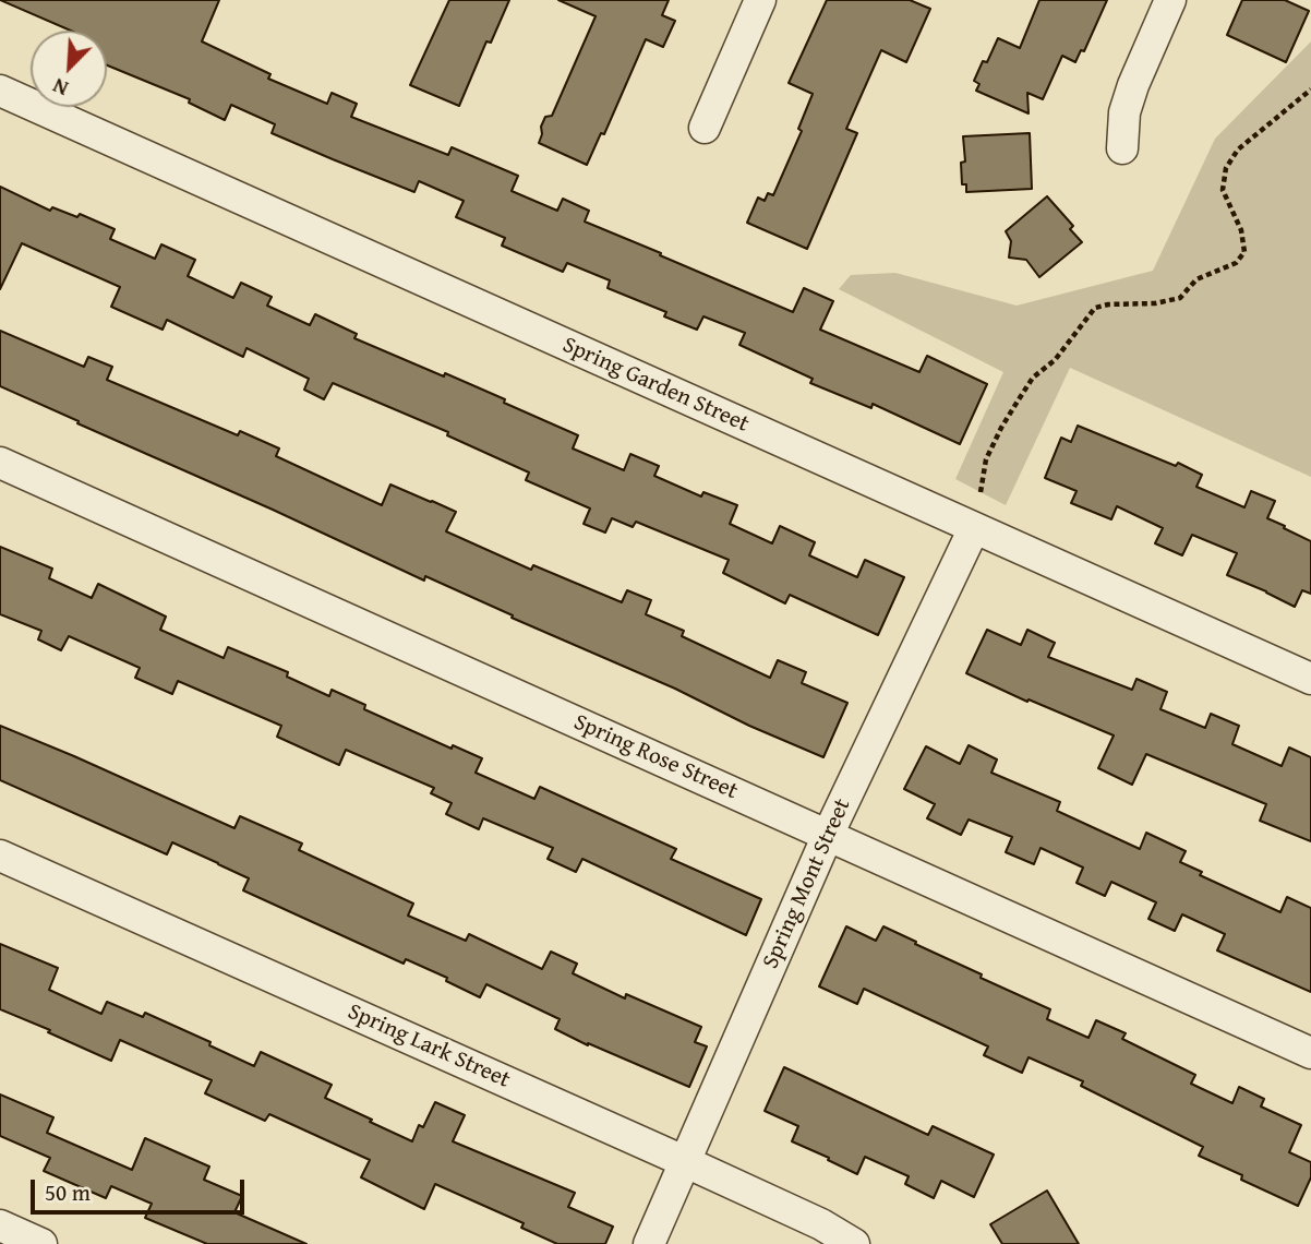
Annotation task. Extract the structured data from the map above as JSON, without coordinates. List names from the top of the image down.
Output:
{
  "streets": {
    "street": [
      "Spring Garden Street",
      "Spring Rose Street",
      "Spring Mont Street",
      "Spring Lark Street"
    ]
  },
  "crossings": [
    ["Spring Garden Street", "Spring Mont Street"],
    ["Spring Rose Street", "Spring Mont Street"],
    ["Spring Mont Street", "Spring Lark Street"]
  ],
  "scale_bar": "50 m",
  "north": "bottom left"
}
